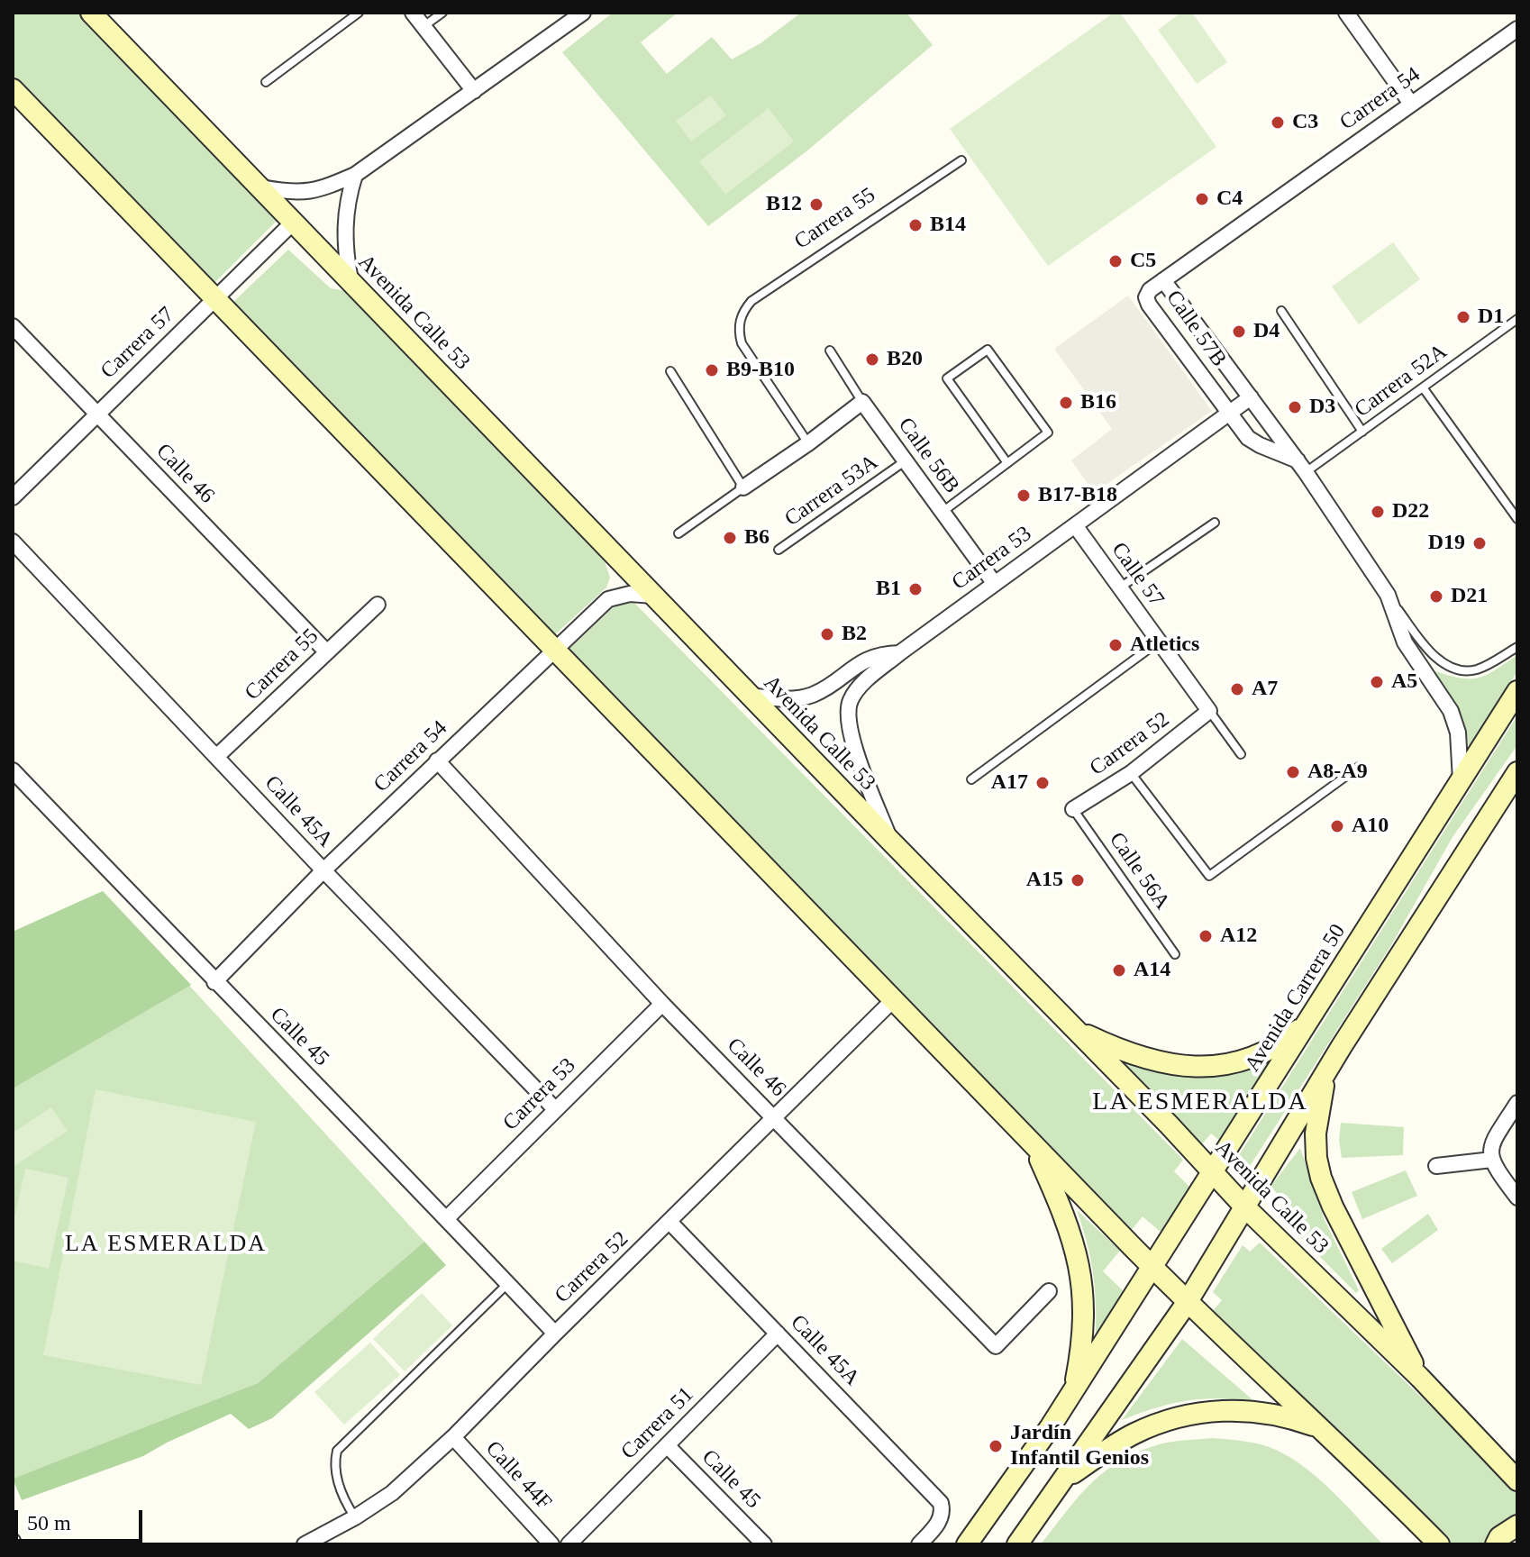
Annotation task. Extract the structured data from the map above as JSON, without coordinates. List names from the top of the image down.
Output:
{
  "streets": {
    "main road": ["Avenida Calle 53", "Avenida Carrera 50"],
    "street": [
      "Carrera 54",
      "Carrera 55",
      "Calle 57B",
      "Carrera 57",
      "Calle 56B",
      "Calle 46",
      "Carrera 53",
      "Calle 57",
      "Carrera 52",
      "Calle 45A",
      "Calle 45",
      "Carrera 51",
      "Calle 44F"
    ],
    "lane": ["Carrera 52A", "Carrera 53A", "Calle 56A"]
  },
  "crossings": [
    ["Carrera 54", "Avenida Calle 53"],
    ["Carrera 54", "Calle 57B"],
    ["Carrera 54", "Calle 46"],
    ["Carrera 54", "Calle 45A"],
    ["Carrera 54", "Calle 45"],
    ["Carrera 55", "Calle 46"],
    ["Carrera 55", "Calle 45A"],
    ["Avenida Calle 53", "Carrera 57"],
    ["Avenida Calle 53", "Carrera 53"],
    ["Avenida Calle 53", "Avenida Carrera 50"],
    ["Calle 57B", "Carrera 52A"],
    ["Calle 57B", "Carrera 53"],
    ["Calle 57B", "Avenida Carrera 50"],
    ["Carrera 57", "Calle 46"],
    ["Calle 56B", "Carrera 53A"],
    ["Calle 56B", "Carrera 53"],
    ["Calle 46", "Carrera 53"],
    ["Calle 46", "Carrera 52"],
    ["Carrera 53", "Calle 57"],
    ["Carrera 53", "Calle 45A"],
    ["Carrera 53", "Calle 45"],
    ["Calle 57", "Carrera 52"],
    ["Carrera 52", "Calle 45A"],
    ["Carrera 52", "Calle 56A"],
    ["Carrera 52", "Calle 45"],
    ["Carrera 52", "Calle 44F"],
    ["Calle 45A", "Carrera 51"],
    ["Calle 45", "Carrera 51"]
  ],
  "districts": ["LA ESMERALDA", "LA ESMERALDA"],
  "places": [
    "C3",
    "C4",
    "B12",
    "B14",
    "C5",
    "D1",
    "D4",
    "B20",
    "B9-B10",
    "B16",
    "D3",
    "B17-B18",
    "D22",
    "B6",
    "D19",
    "B1",
    "D21",
    "B2",
    "Atletics",
    "A5",
    "A7",
    "A8-A9",
    "A17",
    "A10",
    "A15",
    "A12",
    "A14",
    "Jardín Infantil Genios"
  ],
  "scale_bar": "50 m"
}
